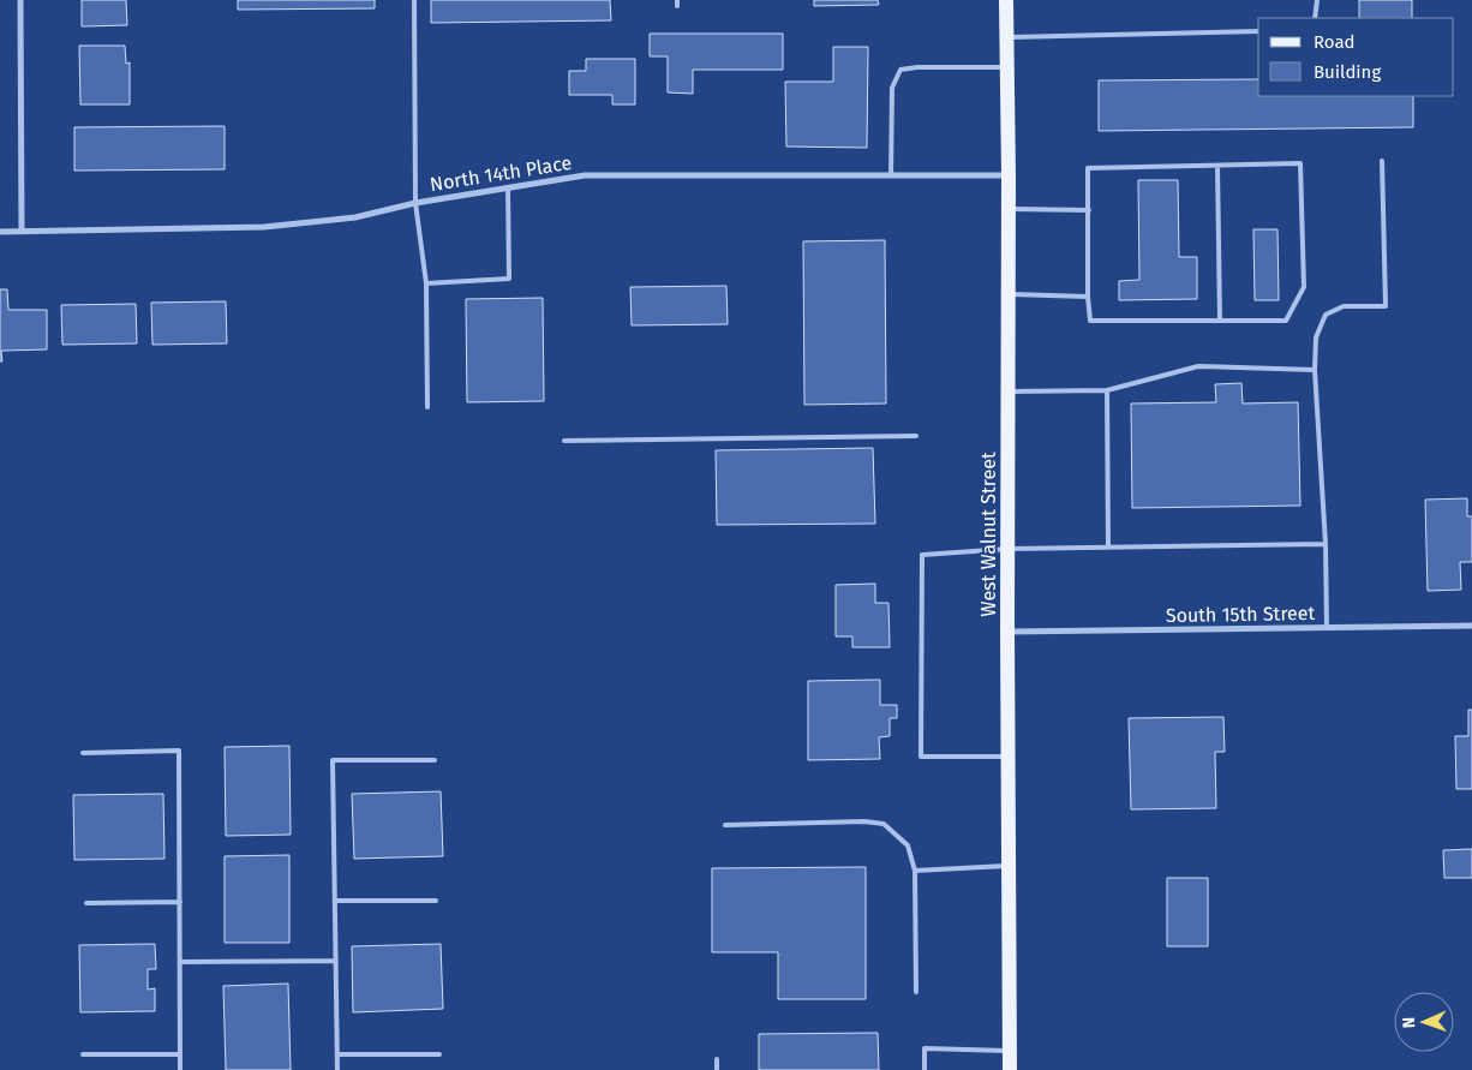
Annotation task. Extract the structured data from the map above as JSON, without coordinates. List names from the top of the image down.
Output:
{
  "streets": {
    "main road": ["West Walnut Street"],
    "street": ["North 14th Place", "South 15th Street"]
  },
  "crossings": [
    ["North 14th Place", "West Walnut Street"],
    ["West Walnut Street", "South 15th Street"]
  ],
  "legend": ["Road", "Building"],
  "north": "left"
}
